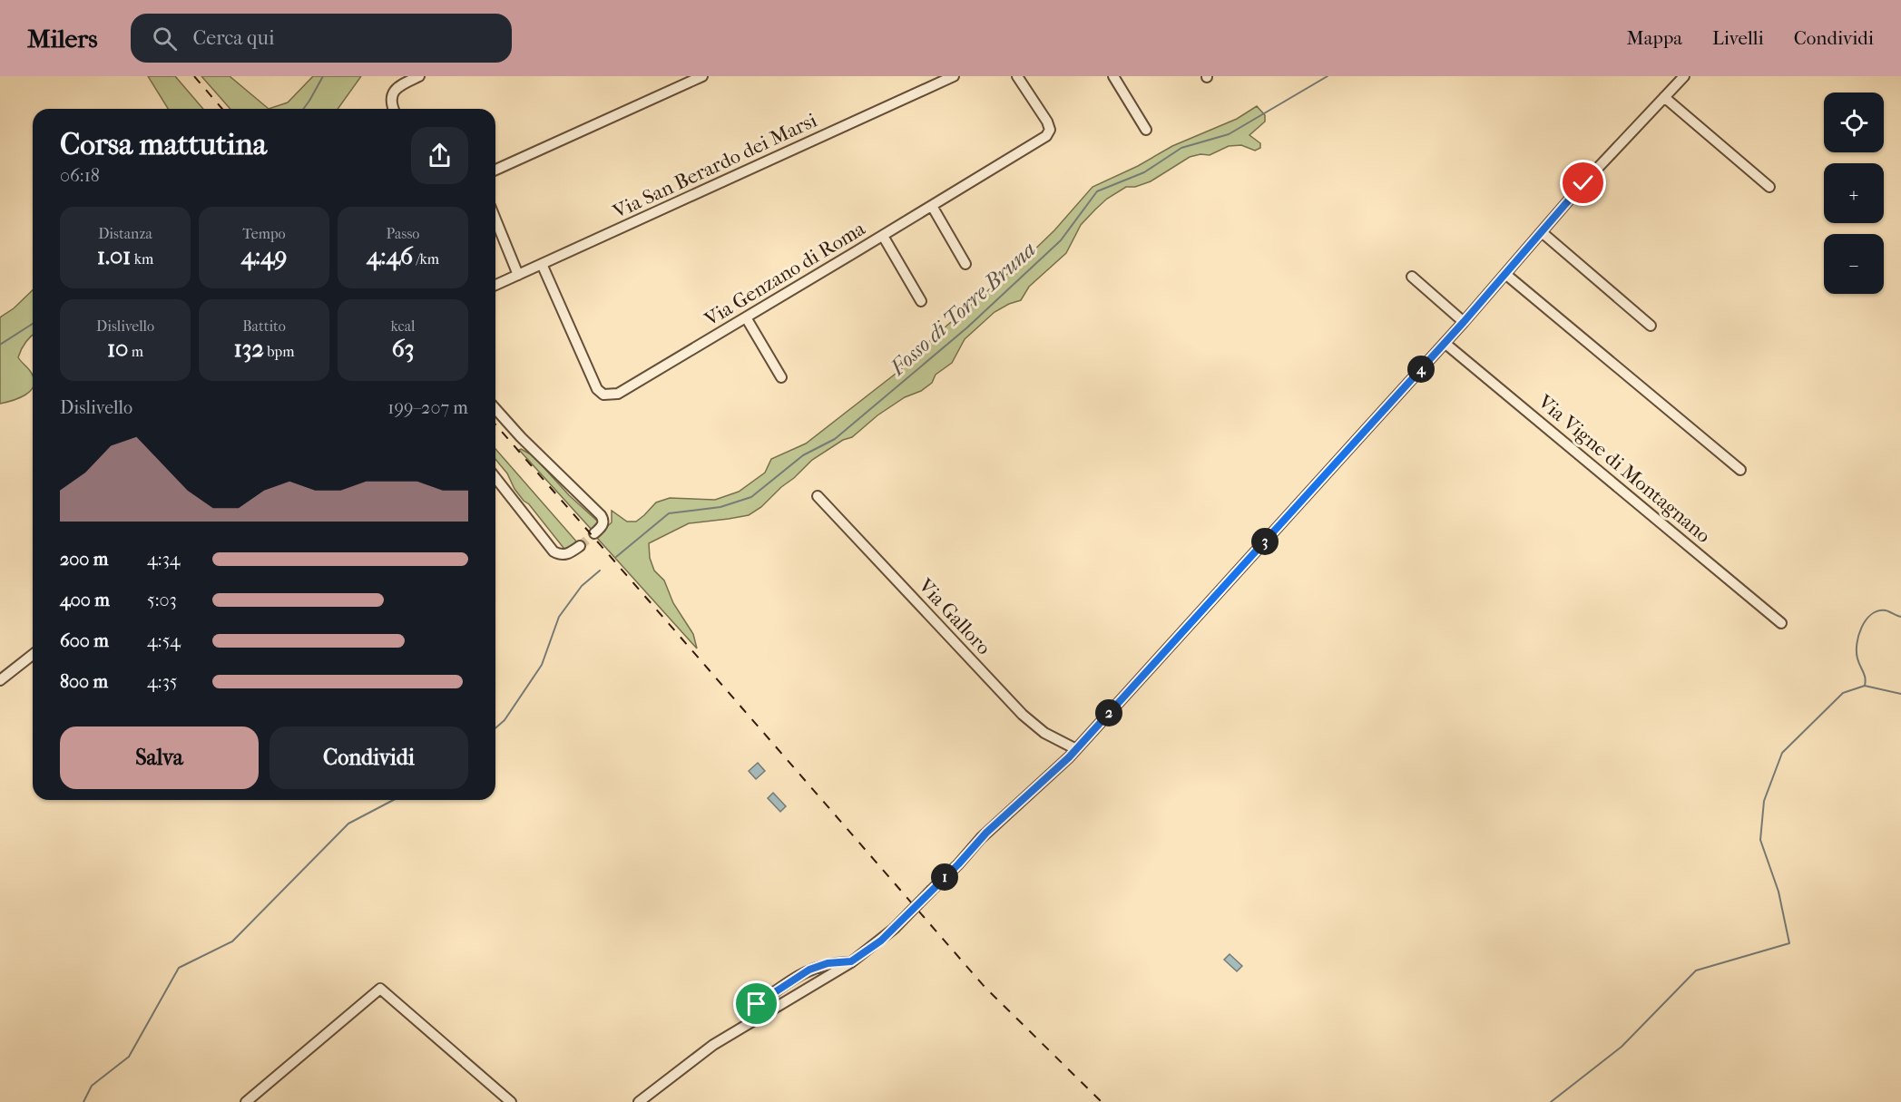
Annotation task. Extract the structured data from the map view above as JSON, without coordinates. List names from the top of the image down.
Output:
{
  "streets": {
    "street": [
      "Via San Berardo dei Marsi",
      "Via Genzano di Roma",
      "Via Vigne di Montagnano",
      "Via Galloro"
    ]
  },
  "crossings": [
    ["Via San Berardo dei Marsi", "Via Genzano di Roma"]
  ],
  "water": ["Fosso di Torre Bruna"],
  "page": {
    "header": "Milers",
    "search": "Cerca qui",
    "nav": ["Mappa", "Livelli", "Condividi"],
    "map_buttons": ["+", "−"],
    "heading": ["Corsa mattutina", "06:18"],
    "stats": [
      ["Distanza", "1.01 km"],
      ["Tempo", "4:49"],
      ["Passo", "4:46 /km"],
      ["Dislivello", "10 m"],
      ["Battito", "132 bpm"],
      ["kcal", "63"]
    ],
    "pins": [
      "4",
      "3",
      "2",
      "1"
    ],
    "chart": ["Dislivello", "199–207 m"],
    "list": [
      {
        "name": "200 m",
        "note": "4:34"
      },
      {
        "name": "400 m",
        "note": "5:03"
      },
      {
        "name": "600 m",
        "note": "4:54"
      },
      {
        "name": "800 m",
        "note": "4:35"
      }
    ],
    "buttons": ["Salva", "Condividi"]
  }
}
